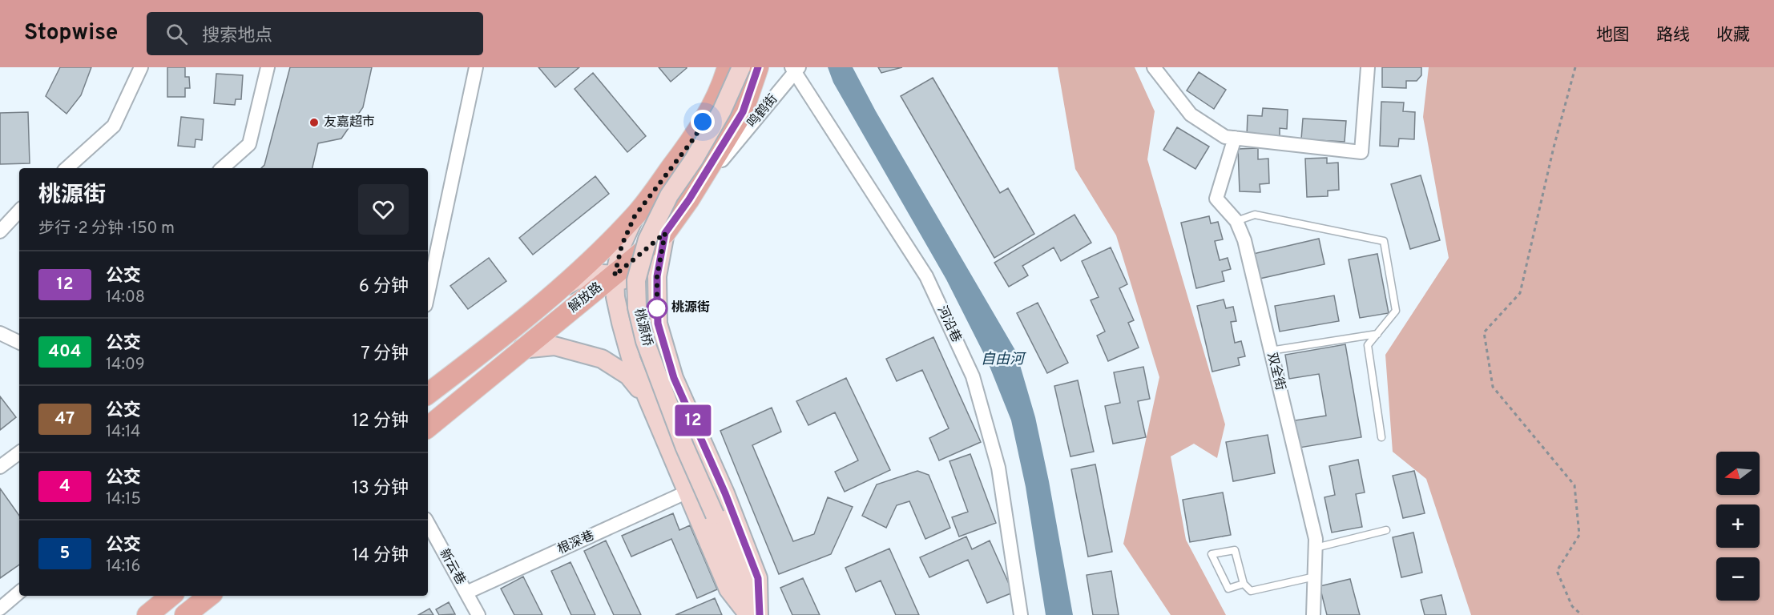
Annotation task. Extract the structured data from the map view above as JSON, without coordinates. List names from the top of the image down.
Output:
{
  "streets": {
    "main road": ["解放路", "桃源桥"],
    "street": [
      "鸣鹤街",
      "河沿巷",
      "双全街",
      "根深巷",
      "新云巷"
    ]
  },
  "crossings": [
    ["鸣鹤街", "解放路"],
    ["鸣鹤街", "河沿巷"],
    ["根深巷", "新云巷"]
  ],
  "water": ["自由河"],
  "places": ["友嘉超市", "桃源街"],
  "lines": ["bus line 12"],
  "north": "left",
  "page": {
    "header": "Stopwise",
    "search": "搜索地点",
    "nav": ["地图", "路线", "收藏"],
    "on_map": "12",
    "heading": ["桃源街", "步行 · 2 分钟 · 150 m"],
    "list": [
      {
        "mark": "12",
        "name": "公交",
        "note": "14:08",
        "value": "6 分钟"
      },
      {
        "mark": "404",
        "name": "公交",
        "note": "14:09",
        "value": "7 分钟"
      },
      {
        "mark": "47",
        "name": "公交",
        "note": "14:14",
        "value": "12 分钟"
      },
      {
        "mark": "4",
        "name": "公交",
        "note": "14:15",
        "value": "13 分钟"
      },
      {
        "mark": "5",
        "name": "公交",
        "note": "14:16",
        "value": "14 分钟"
      }
    ],
    "map_buttons": ["+", "−"]
  }
}
